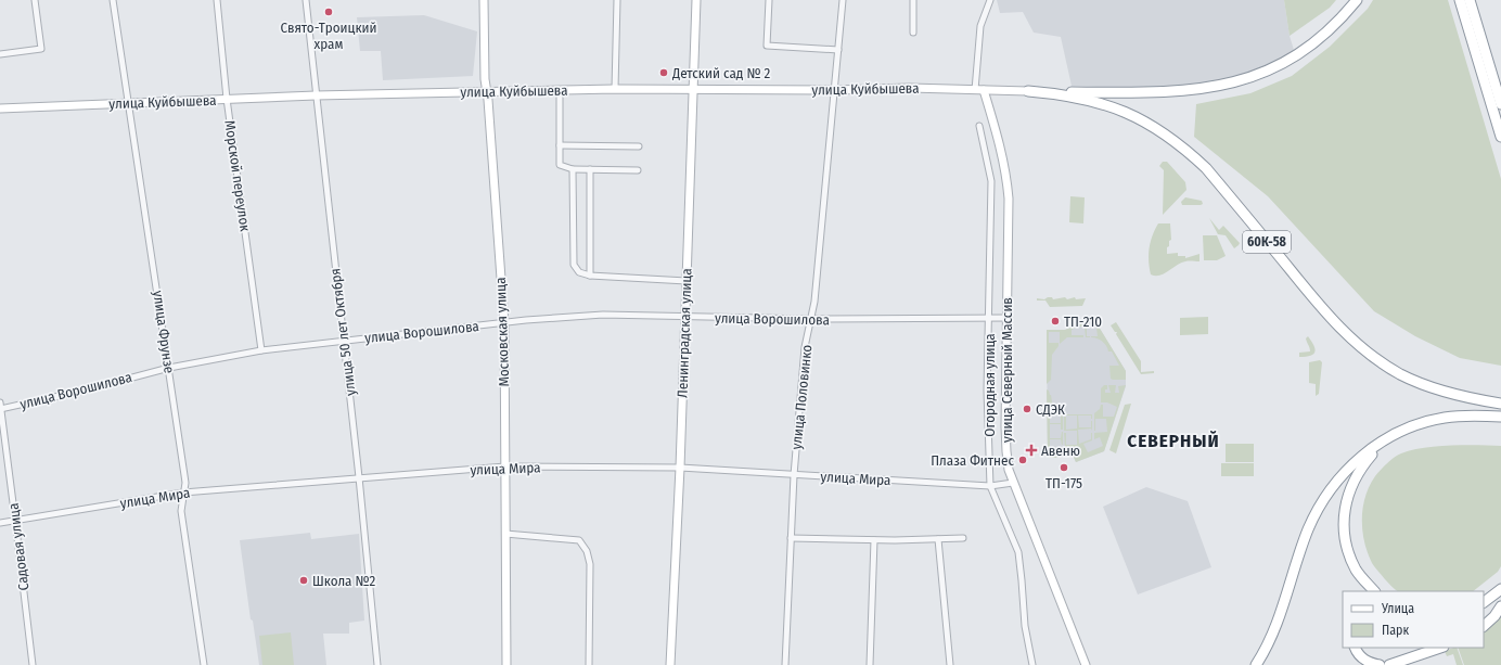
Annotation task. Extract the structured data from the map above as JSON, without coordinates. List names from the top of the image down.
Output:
{
  "streets": {
    "highway": ["60К-58"],
    "street": [
      "улица Куйбышева",
      "Морской переулок",
      "улица Ворошилова",
      "улица Фрунзе",
      "улица 50 лет Октября",
      "Московская улица",
      "Ленинградская улица",
      "улица Северный Массив",
      "Огородная улица",
      "улица Половинко",
      "улица Мира",
      "Садовая улица"
    ]
  },
  "crossings": [
    ["улица Куйбышева", "Морской переулок"],
    ["улица Куйбышева", "60К-58"],
    ["улица Куйбышева", "улица Фрунзе"],
    ["улица Куйбышева", "улица 50 лет Октября"],
    ["улица Куйбышева", "Московская улица"],
    ["улица Куйбышева", "Ленинградская улица"],
    ["улица Куйбышева", "улица Северный Массив"],
    ["улица Куйбышева", "улица Половинко"],
    ["Морской переулок", "улица Ворошилова"],
    ["улица Ворошилова", "улица Фрунзе"],
    ["улица Ворошилова", "улица 50 лет Октября"],
    ["улица Ворошилова", "Московская улица"],
    ["улица Ворошилова", "Ленинградская улица"],
    ["улица Ворошилова", "улица Северный Массив"],
    ["улица Ворошилова", "Огородная улица"],
    ["улица Ворошилова", "улица Половинко"],
    ["улица Ворошилова", "Садовая улица"],
    ["улица Фрунзе", "улица Мира"],
    ["улица 50 лет Октября", "улица Мира"],
    ["Московская улица", "улица Мира"],
    ["Ленинградская улица", "улица Мира"],
    ["улица Северный Массив", "улица Мира"],
    ["Огородная улица", "улица Мира"],
    ["улица Половинко", "улица Мира"],
    ["улица Мира", "Садовая улица"]
  ],
  "districts": ["СЕВЕРНЫЙ"],
  "places": {
    "other": [
      "Свято-Троицкий храм",
      "Детский сад № 2",
      "ТП-210",
      "СДЭК",
      "Плаза Фитнес",
      "ТП-175",
      "Школа №2"
    ],
    "health": ["Авеню"]
  },
  "legend": ["Улица", "Парк"]
}
